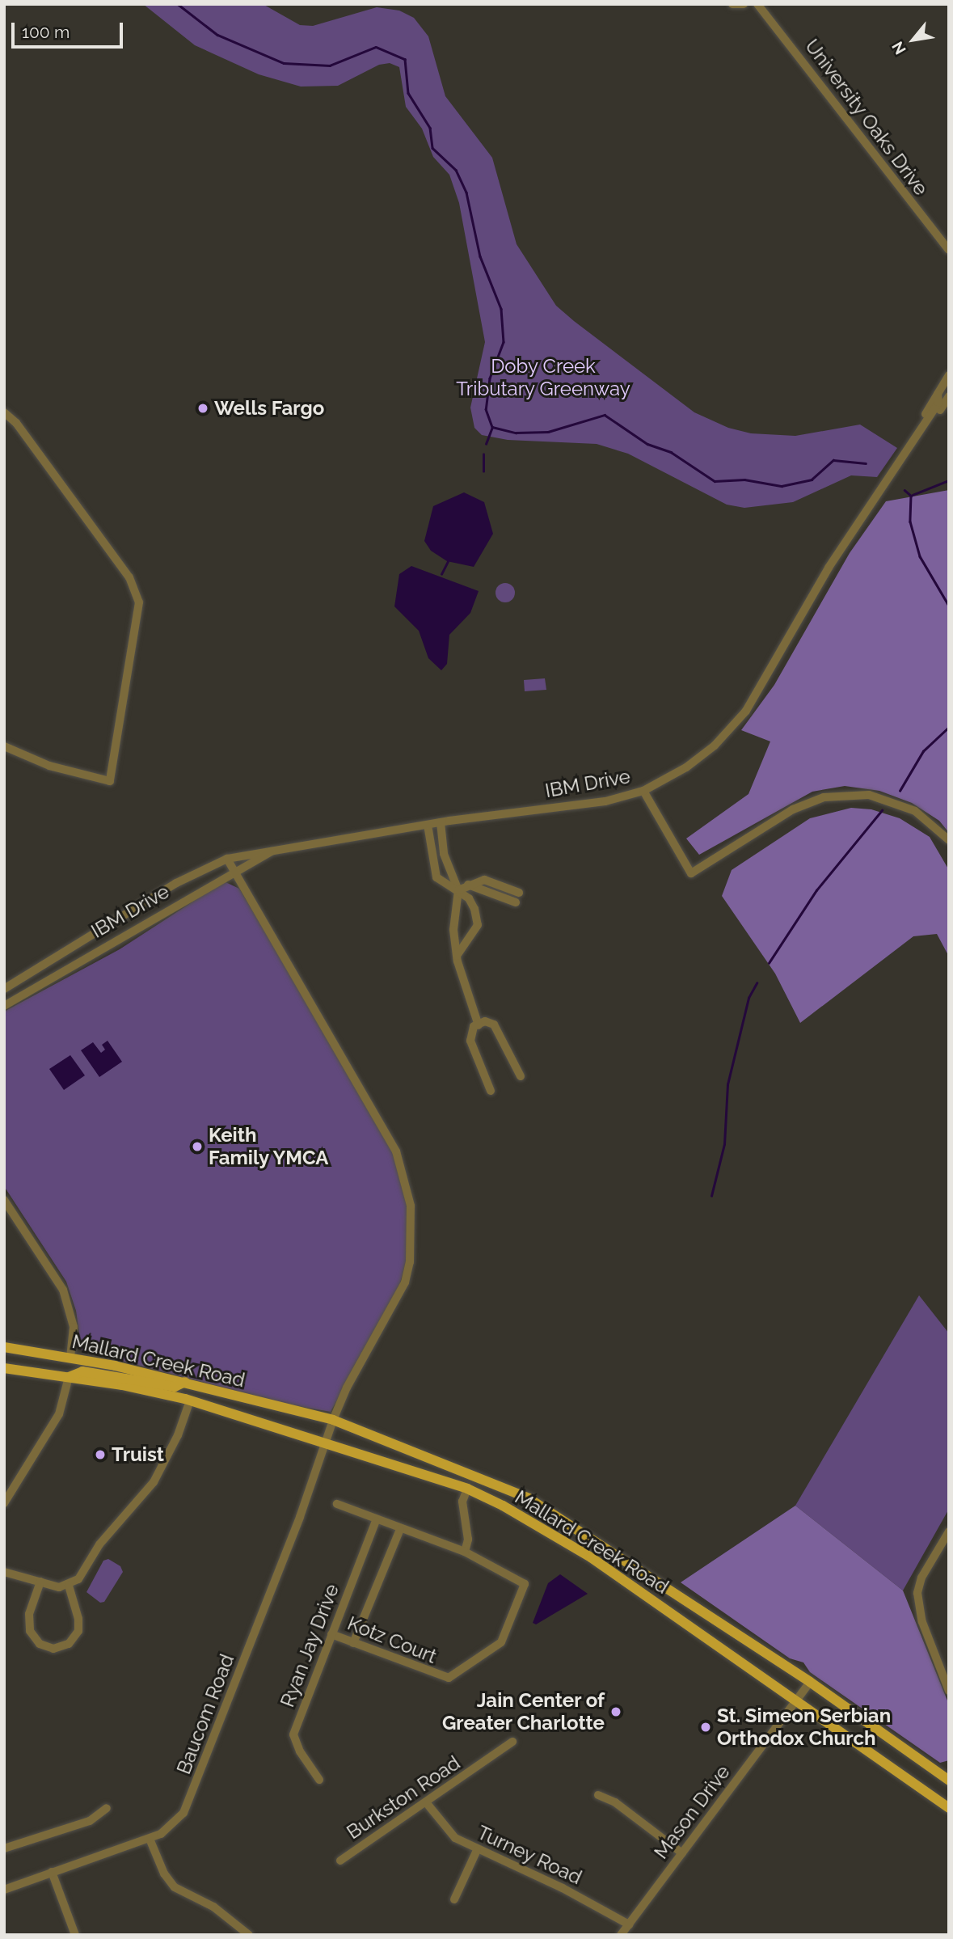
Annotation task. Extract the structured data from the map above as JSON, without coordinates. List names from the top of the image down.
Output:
{
  "streets": {
    "main road": ["Mallard Creek Road"],
    "street": [
      "University Oaks Drive",
      "IBM Drive",
      "Kotz Court",
      "Ryan Jay Drive",
      "Baucom Road",
      "Burkston Road",
      "Mason Drive",
      "Turney Road"
    ]
  },
  "crossings": [
    ["IBM Drive", "Baucom Road"],
    ["Mallard Creek Road", "Baucom Road"],
    ["Mallard Creek Road", "Mason Drive"],
    ["Kotz Court", "Ryan Jay Drive"],
    ["Burkston Road", "Turney Road"],
    ["Mason Drive", "Turney Road"]
  ],
  "parks": ["Doby Creek Tributary Greenway"],
  "places": [
    "Wells Fargo",
    "Keith Family YMCA",
    "Truist",
    "Jain Center of Greater Charlotte",
    "St. Simeon Serbian Orthodox Church"
  ],
  "scale_bar": "100 m",
  "north": "bottom left"
}
